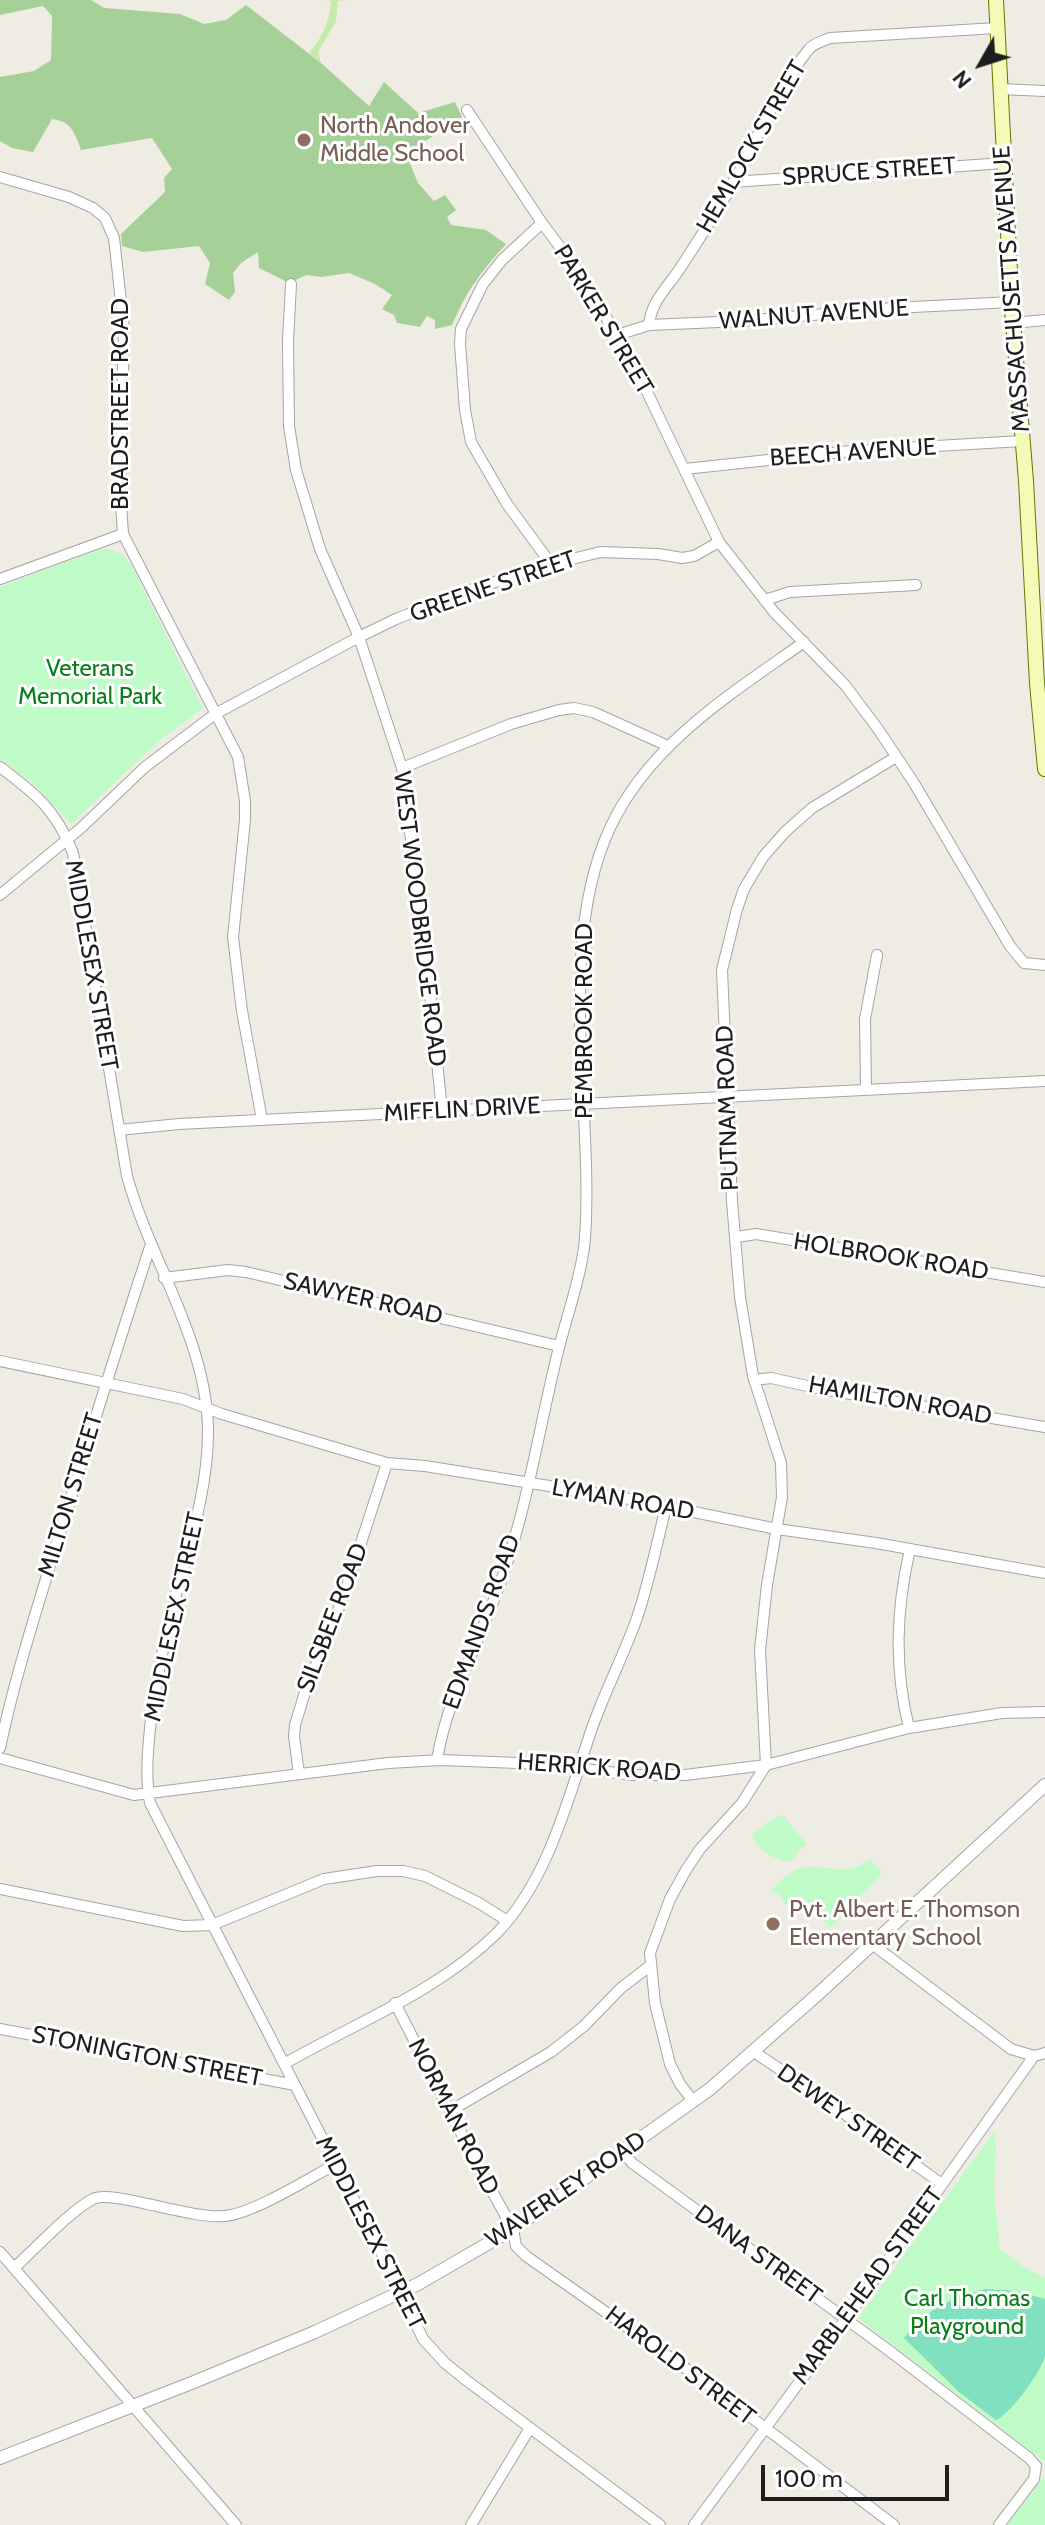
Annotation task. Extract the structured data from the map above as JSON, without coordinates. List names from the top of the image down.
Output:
{
  "streets": {
    "main road": ["MASSACHUSETTS AVENUE"],
    "street": [
      "HEMLOCK STREET",
      "SPRUCE STREET",
      "WALNUT AVENUE",
      "PARKER STREET",
      "BRADSTREET ROAD",
      "BEECH AVENUE",
      "GREENE STREET",
      "WEST WOODBRIDGE ROAD",
      "MIDDLESEX STREET",
      "PEMBROOK ROAD",
      "PUTNAM ROAD",
      "MIFFLIN DRIVE",
      "HOLBROOK ROAD",
      "SAWYER ROAD",
      "HAMILTON ROAD",
      "MILTON STREET",
      "LYMAN ROAD",
      "SILSBEE ROAD",
      "EDMANDS ROAD",
      "HERRICK ROAD",
      "STONINGTON STREET",
      "NORMAN ROAD",
      "DEWEY STREET",
      "WAVERLEY ROAD",
      "DANA STREET",
      "MARBLEHEAD STREET",
      "HAROLD STREET"
    ]
  },
  "crossings": [
    ["HEMLOCK STREET", "SPRUCE STREET"],
    ["HEMLOCK STREET", "MASSACHUSETTS AVENUE"],
    ["HEMLOCK STREET", "WALNUT AVENUE"],
    ["SPRUCE STREET", "MASSACHUSETTS AVENUE"],
    ["MASSACHUSETTS AVENUE", "WALNUT AVENUE"],
    ["MASSACHUSETTS AVENUE", "BEECH AVENUE"],
    ["WALNUT AVENUE", "PARKER STREET"],
    ["PARKER STREET", "BEECH AVENUE"],
    ["PARKER STREET", "GREENE STREET"],
    ["BRADSTREET ROAD", "GREENE STREET"],
    ["BRADSTREET ROAD", "MIFFLIN DRIVE"],
    ["GREENE STREET", "WEST WOODBRIDGE ROAD"],
    ["GREENE STREET", "MIDDLESEX STREET"],
    ["WEST WOODBRIDGE ROAD", "MIFFLIN DRIVE"],
    ["MIDDLESEX STREET", "MIFFLIN DRIVE"],
    ["MIDDLESEX STREET", "SAWYER ROAD"],
    ["MIDDLESEX STREET", "MILTON STREET"],
    ["MIDDLESEX STREET", "LYMAN ROAD"],
    ["MIDDLESEX STREET", "HERRICK ROAD"],
    ["MIDDLESEX STREET", "STONINGTON STREET"],
    ["MIDDLESEX STREET", "WAVERLEY ROAD"],
    ["PEMBROOK ROAD", "MIFFLIN DRIVE"],
    ["PEMBROOK ROAD", "SAWYER ROAD"],
    ["PEMBROOK ROAD", "LYMAN ROAD"],
    ["PEMBROOK ROAD", "EDMANDS ROAD"],
    ["PUTNAM ROAD", "MIFFLIN DRIVE"],
    ["PUTNAM ROAD", "HOLBROOK ROAD"],
    ["PUTNAM ROAD", "HAMILTON ROAD"],
    ["PUTNAM ROAD", "LYMAN ROAD"],
    ["PUTNAM ROAD", "HERRICK ROAD"],
    ["MILTON STREET", "LYMAN ROAD"],
    ["LYMAN ROAD", "SILSBEE ROAD"],
    ["LYMAN ROAD", "EDMANDS ROAD"],
    ["SILSBEE ROAD", "HERRICK ROAD"],
    ["EDMANDS ROAD", "HERRICK ROAD"],
    ["NORMAN ROAD", "WAVERLEY ROAD"],
    ["NORMAN ROAD", "HAROLD STREET"],
    ["DEWEY STREET", "WAVERLEY ROAD"],
    ["DEWEY STREET", "MARBLEHEAD STREET"],
    ["WAVERLEY ROAD", "DANA STREET"],
    ["WAVERLEY ROAD", "HAROLD STREET"],
    ["DANA STREET", "MARBLEHEAD STREET"],
    ["MARBLEHEAD STREET", "HAROLD STREET"]
  ],
  "parks": ["Veterans Memorial Park", "Carl Thomas Playground"],
  "places": ["North Andover Middle School", "Pvt. Albert E. Thomson Elementary School"],
  "scale_bar": "100 m",
  "north": "bottom left"
}
